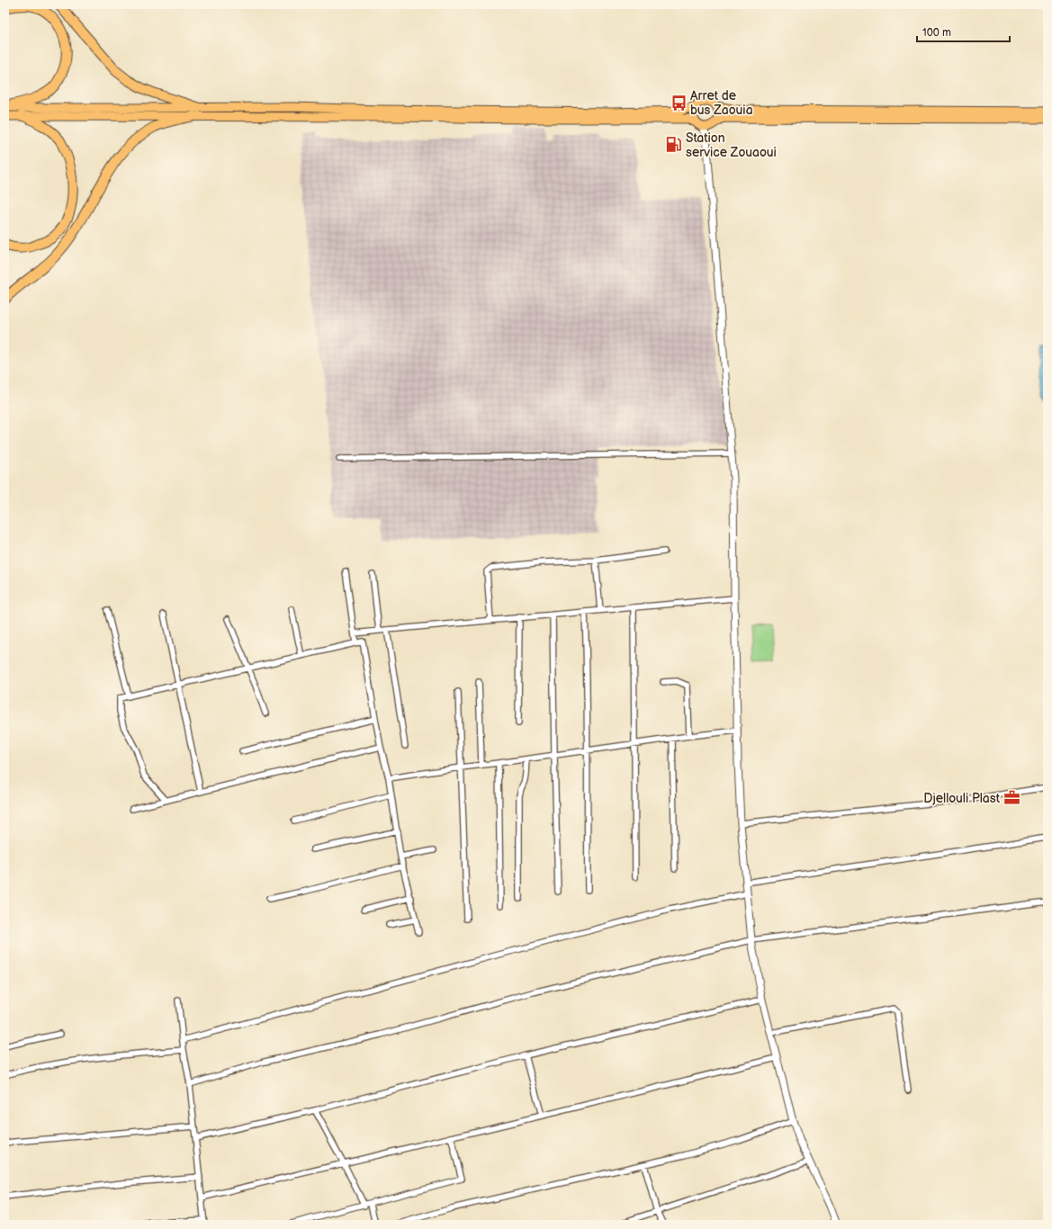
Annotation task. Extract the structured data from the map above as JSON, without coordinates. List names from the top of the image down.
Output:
{
  "places": {
    "bus stop": ["Arret de bus Zaouia"],
    "fuel station": ["Station service Zouaoui"],
    "office": ["Djellouli Plast"]
  },
  "scale_bar": "100 m"
}
